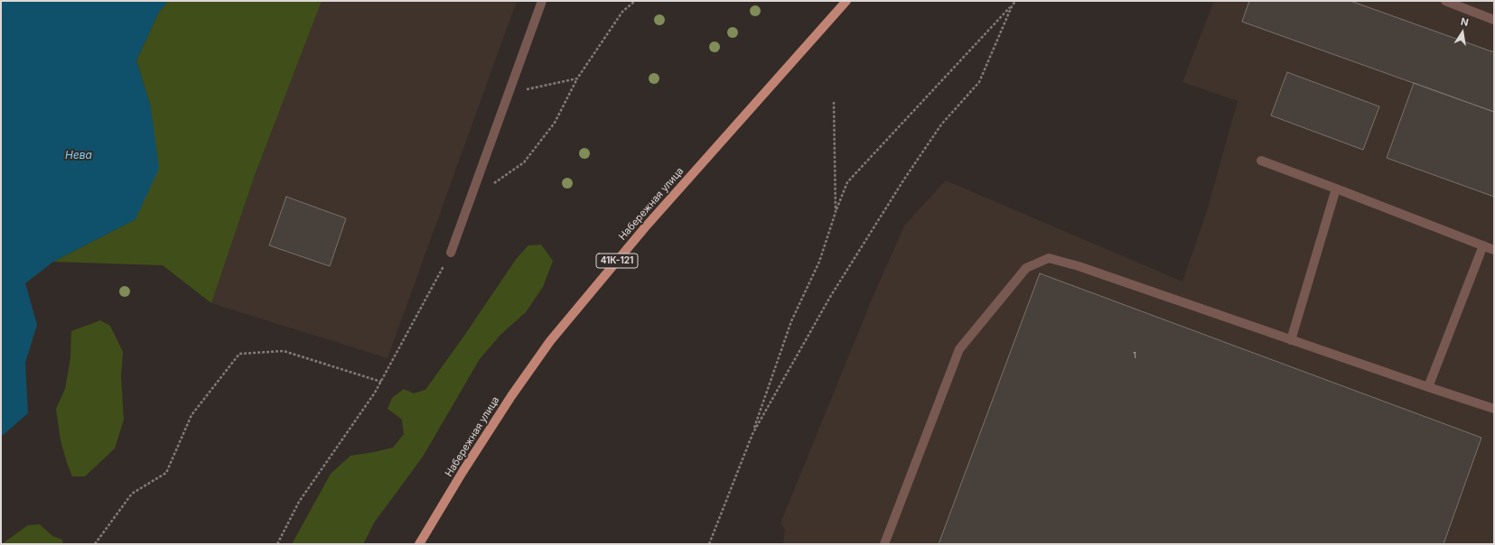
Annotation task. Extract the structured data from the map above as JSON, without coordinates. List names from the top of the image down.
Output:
{
  "streets": {
    "main road": ["Набережная улица", "41К-121"]
  },
  "water": ["Нева"],
  "house_numbers": ["1"],
  "north": "top"
}
